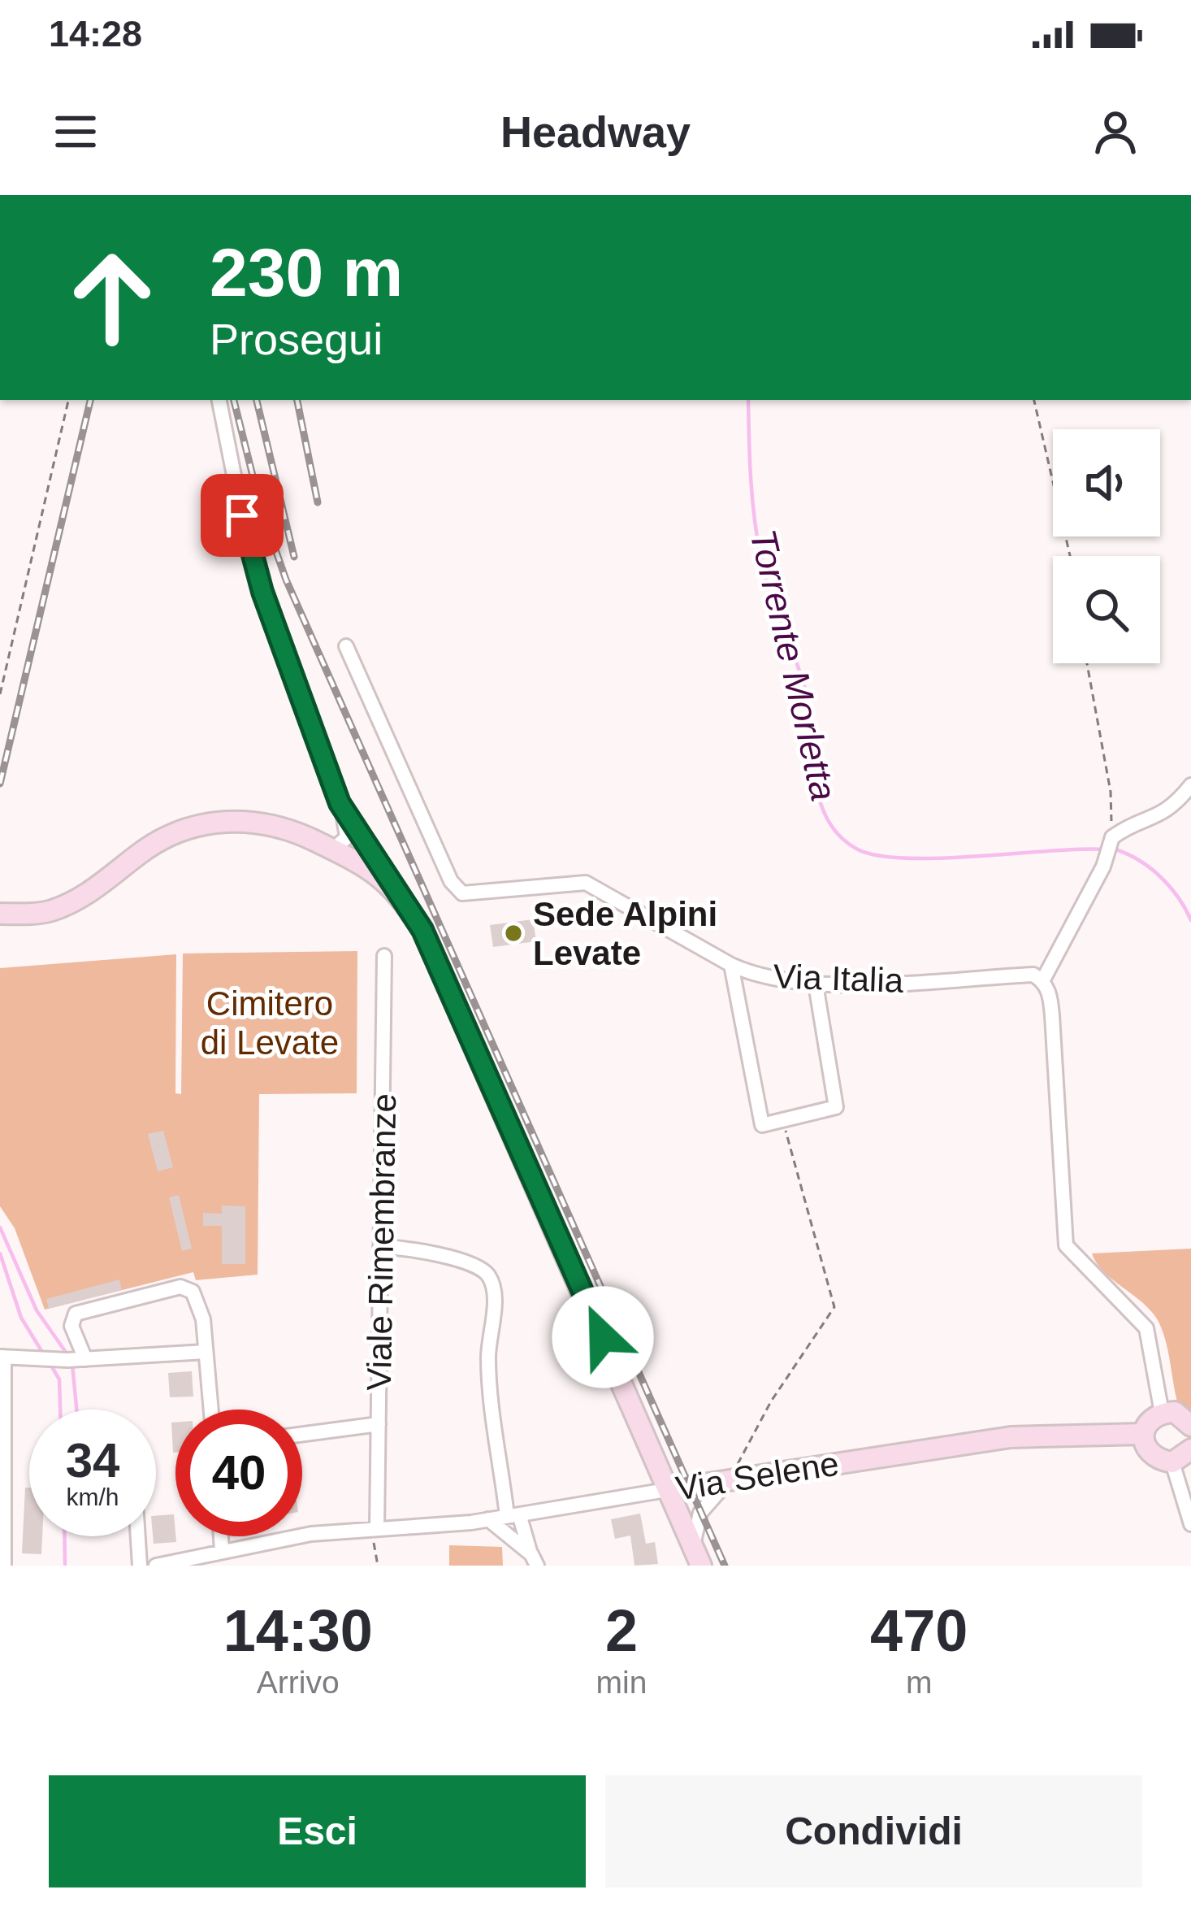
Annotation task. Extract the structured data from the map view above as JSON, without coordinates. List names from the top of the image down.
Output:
{
  "streets": {
    "street": ["Via Italia", "Viale Rimembranze", "Via Selene"]
  },
  "crossings": [
    ["Viale Rimembranze", "Via Selene"]
  ],
  "water": ["Torrente Morletta"],
  "parks": ["Cimitero di Levate"],
  "places": ["Sede Alpini Levate"],
  "page": {
    "status": "14:28",
    "header": "Headway",
    "turn": ["230 m", "Prosegui"],
    "speed": "34 km/h",
    "limit": "40",
    "eta": [
      "14:30",
      "Arrivo",
      "2",
      "min",
      "470",
      "m"
    ],
    "buttons": ["Esci", "Condividi"]
  }
}
